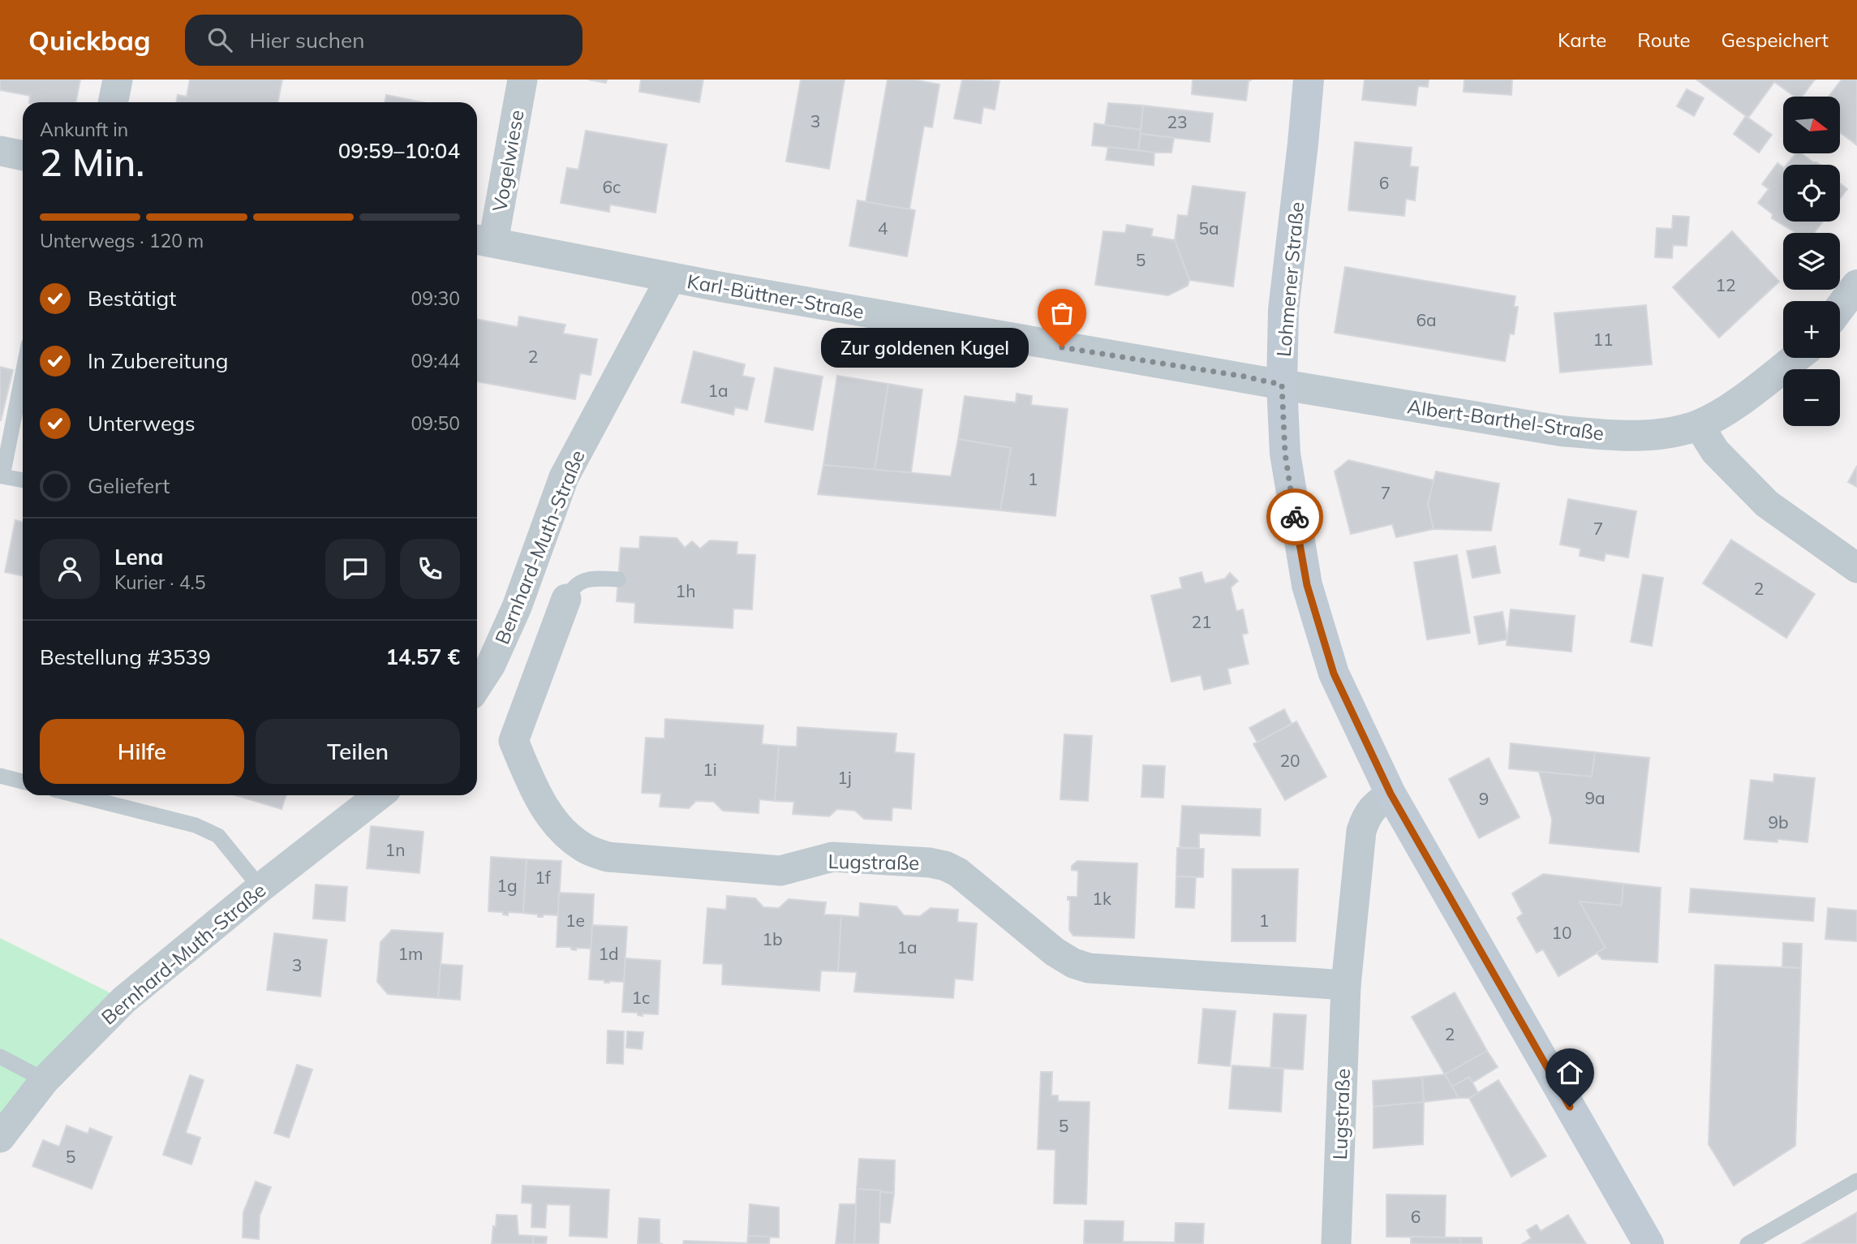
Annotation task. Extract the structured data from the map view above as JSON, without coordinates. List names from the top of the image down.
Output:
{
  "streets": {
    "main road": ["Lohmener Straße"],
    "street": [
      "Vogelwiese",
      "Karl-Büttner-Straße",
      "Albert-Barthel-Straße",
      "Bernhard-Muth-Straße",
      "Lugstraße"
    ]
  },
  "crossings": [
    ["Vogelwiese", "Karl-Büttner-Straße"],
    ["Lohmener Straße", "Karl-Büttner-Straße"],
    ["Lohmener Straße", "Albert-Barthel-Straße"],
    ["Lohmener Straße", "Lugstraße"],
    ["Karl-Büttner-Straße", "Albert-Barthel-Straße"],
    ["Karl-Büttner-Straße", "Bernhard-Muth-Straße"]
  ],
  "places": ["Zur goldenen Kugel"],
  "house_numbers": [
    "3",
    "23",
    "6",
    "6c",
    "4",
    "5a",
    "5",
    "12",
    "6a",
    "11",
    "2",
    "1a",
    "1",
    "7",
    "7",
    "2",
    "1h",
    "21",
    "20",
    "1i",
    "1j",
    "9a",
    "9",
    "9b",
    "1n",
    "1f",
    "1g",
    "1k",
    "1e",
    "1",
    "10",
    "1b",
    "1a",
    "1m",
    "1d",
    "3",
    "1c",
    "2",
    "5",
    "5",
    "6"
  ],
  "north": "right",
  "page": {
    "header": "Quickbag",
    "search": "Hier suchen",
    "nav": ["Karte", "Route", "Gespeichert"],
    "map_buttons": ["+", "−"],
    "heading": ["2 Min.", "Ankunft in", "09:59–10:04"],
    "panel": [
      "Lena",
      "Kurier · 4.5",
      "Bestellung #3539",
      "14.57 €"
    ],
    "bar": "Unterwegs · 120 m",
    "list": [
      ["Bestätigt", "09:30"],
      ["In Zubereitung", "09:44"],
      ["Unterwegs", "09:50"],
      "Geliefert"
    ],
    "bubble": "Zur goldenen Kugel",
    "buttons": ["Hilfe", "Teilen"]
  }
}
